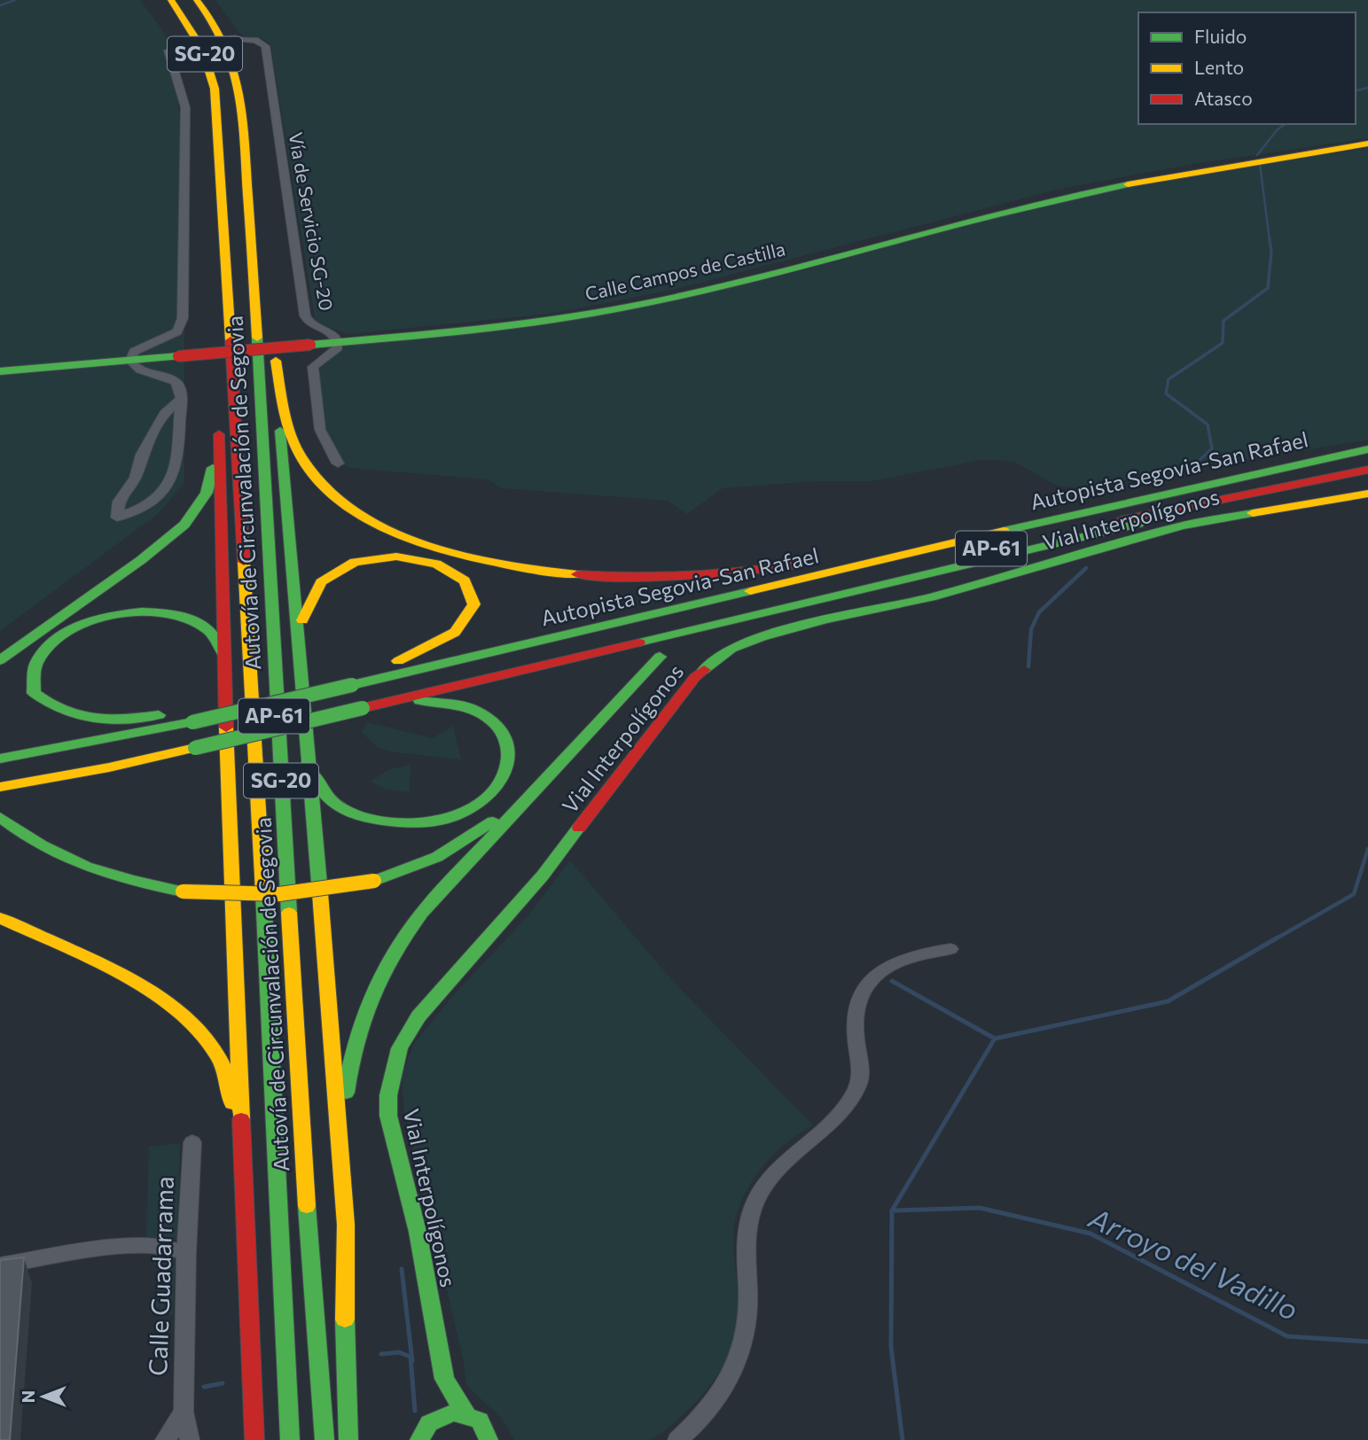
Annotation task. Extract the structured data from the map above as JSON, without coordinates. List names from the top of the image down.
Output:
{
  "streets": {
    "main road": [
      "SG-20",
      "Calle Campos de Castilla",
      "Autopista Segovia-San Rafael",
      "Autovía de Circunvalación de Segovia",
      "Vial Interpolígonos",
      "AP-61"
    ],
    "street": ["Vía de Servicio SG-20", "Calle Guadarrama"]
  },
  "crossings": [
    ["Vía de Servicio SG-20", "Calle Campos de Castilla"]
  ],
  "water": ["Arroyo del Vadillo"],
  "legend": ["Fluido", "Lento", "Atasco"],
  "north": "left"
}
